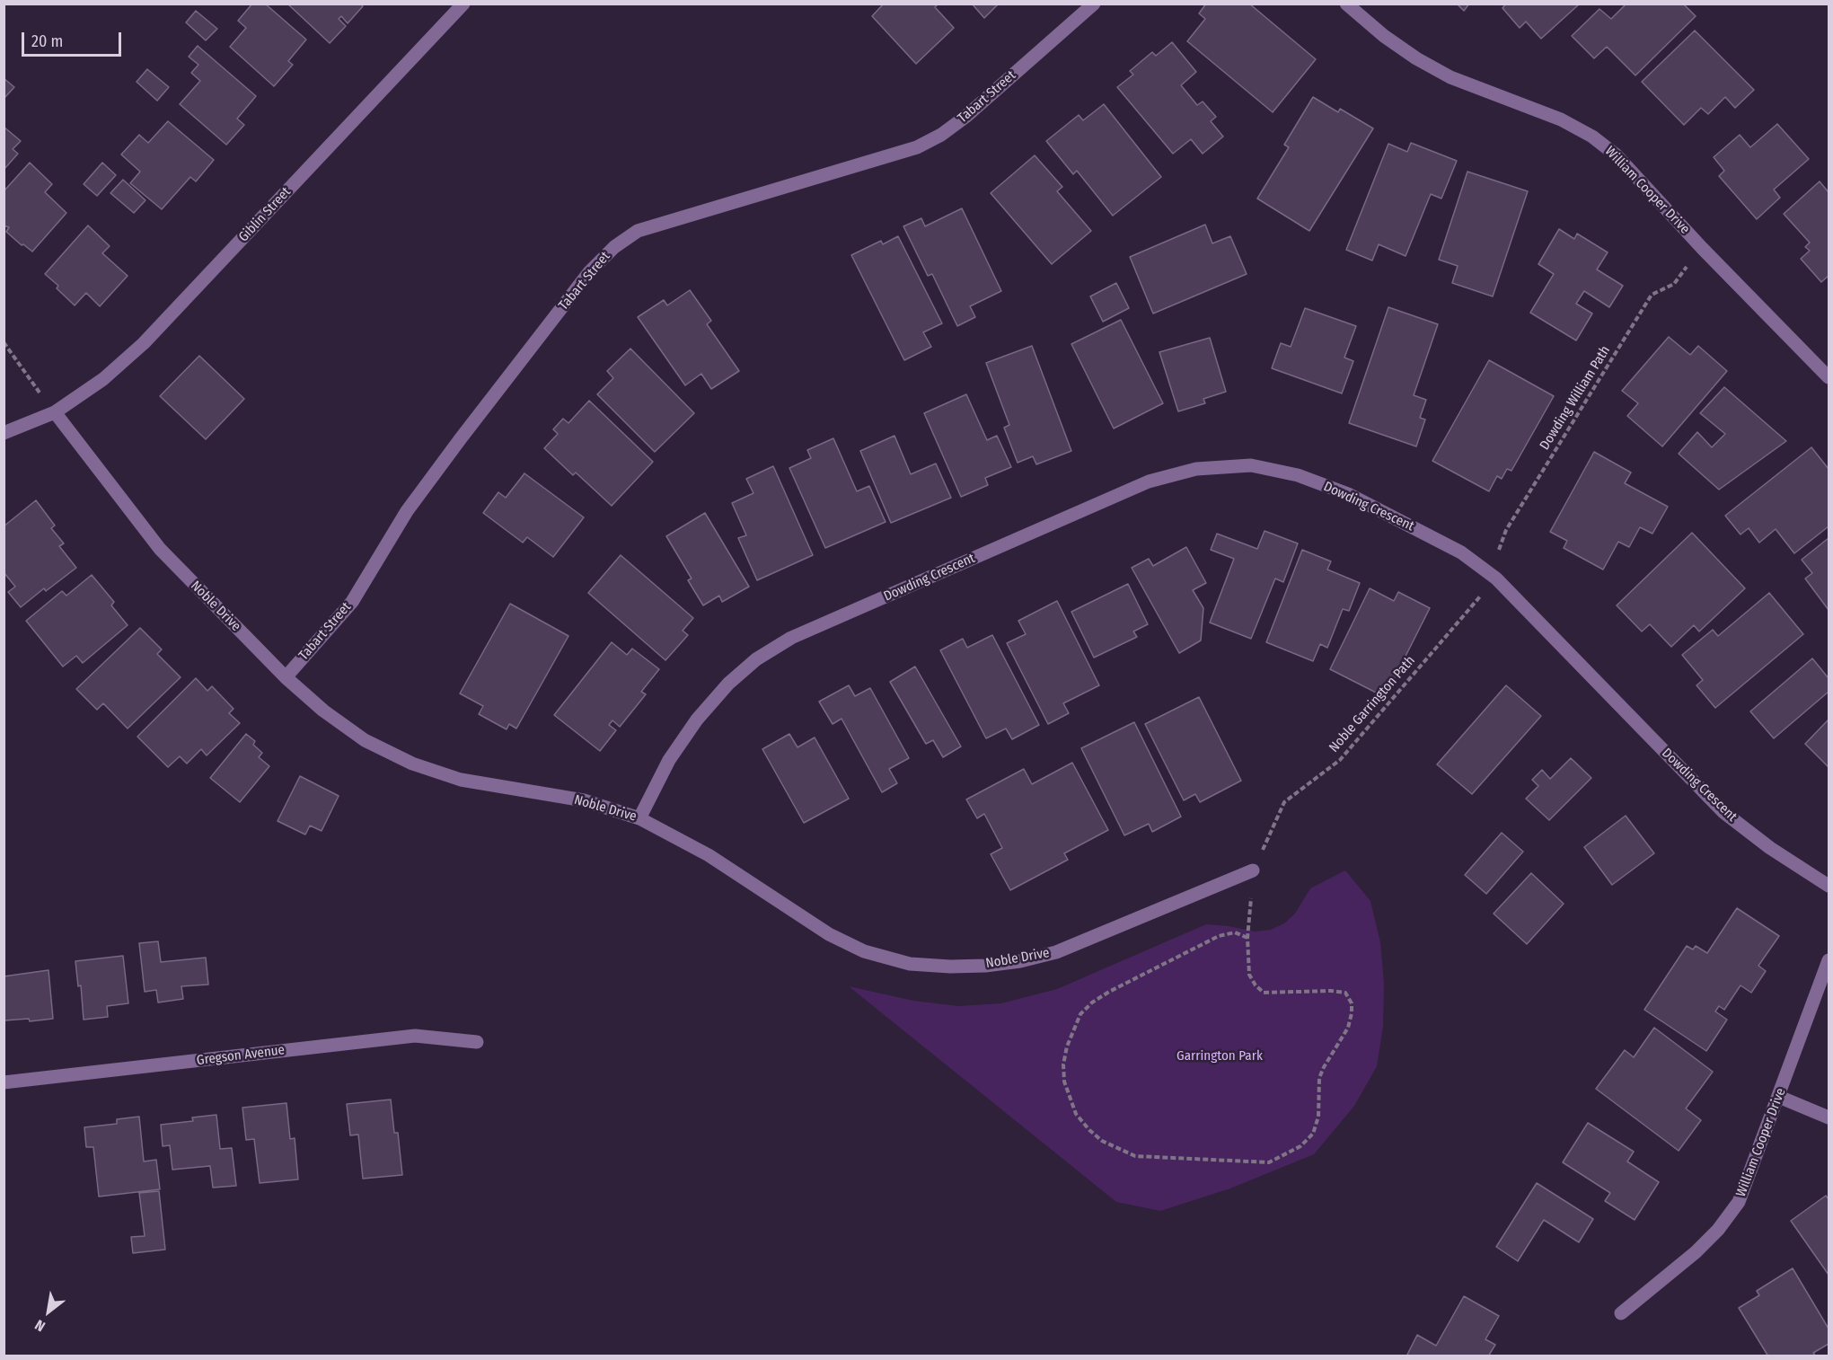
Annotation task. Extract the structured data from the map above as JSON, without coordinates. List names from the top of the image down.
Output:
{
  "streets": {
    "street": [
      "Tabart Street",
      "William Cooper Drive",
      "Giblin Street",
      "Dowding Crescent",
      "Noble Drive",
      "Gregson Avenue"
    ],
    "path": ["Dowding William Path", "Noble Garrington Path"]
  },
  "crossings": [
    ["Tabart Street", "Noble Drive"],
    ["William Cooper Drive", "Dowding William Path"],
    ["Giblin Street", "Noble Drive"],
    ["Dowding William Path", "Dowding Crescent"],
    ["Dowding William Path", "Noble Garrington Path"],
    ["Dowding Crescent", "Noble Drive"],
    ["Dowding Crescent", "Noble Garrington Path"],
    ["Noble Drive", "Noble Garrington Path"]
  ],
  "parks": ["Garrington Park"],
  "scale_bar": "20 m",
  "north": "bottom left"
}
